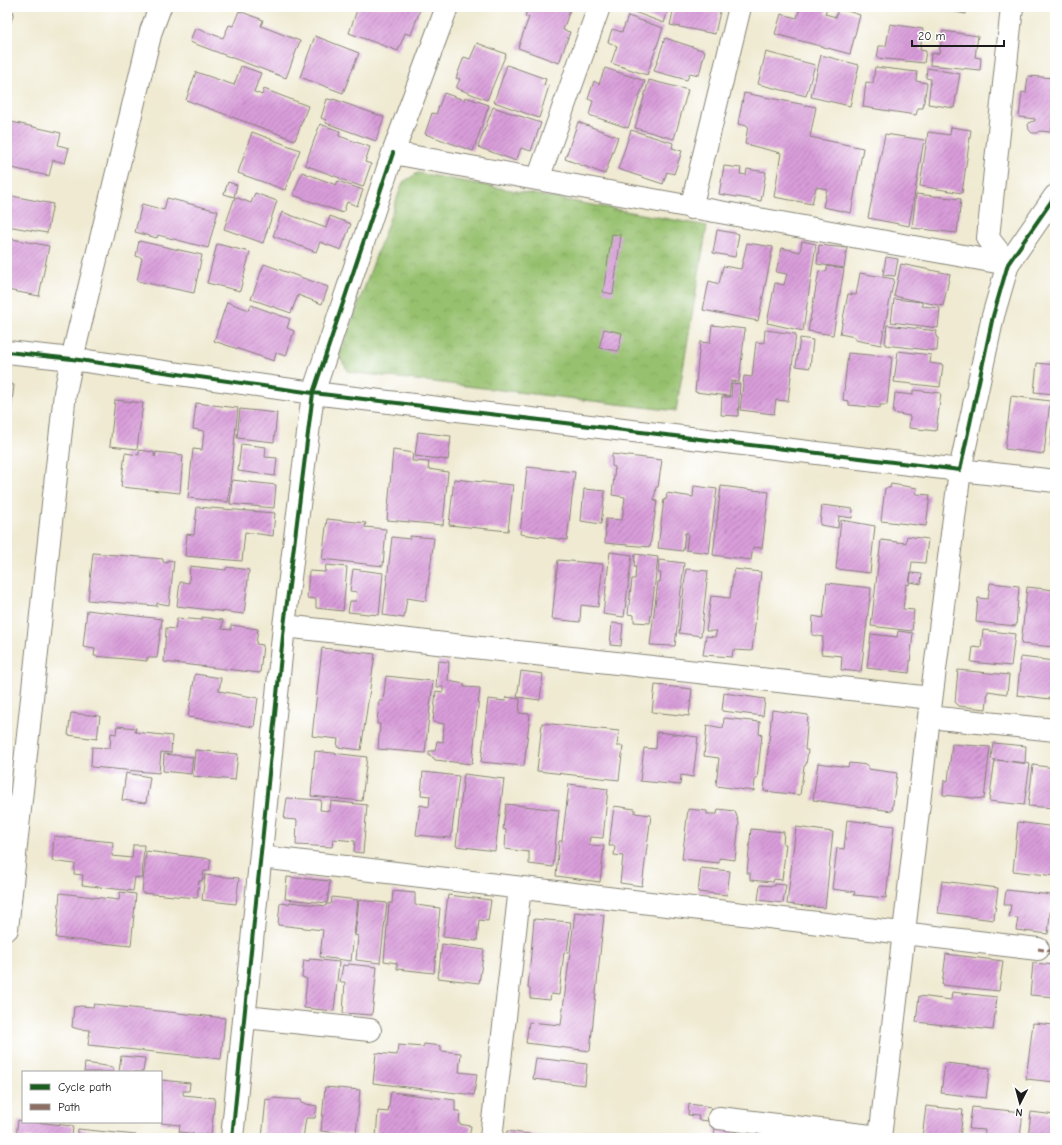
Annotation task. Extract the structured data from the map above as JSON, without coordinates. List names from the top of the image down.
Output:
{
  "legend": ["Cycle path", "Path"],
  "scale_bar": "20 m",
  "north": "bottom"
}
